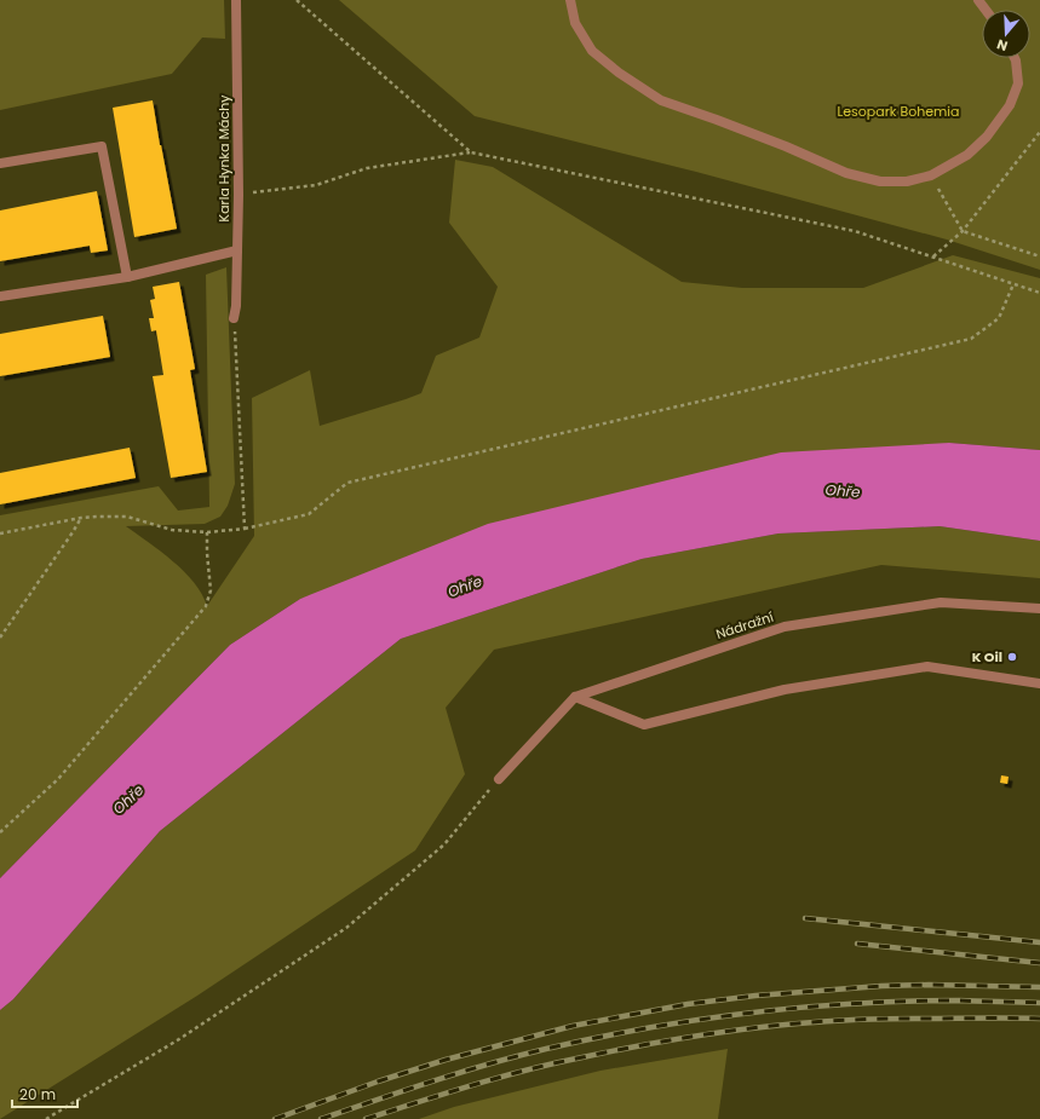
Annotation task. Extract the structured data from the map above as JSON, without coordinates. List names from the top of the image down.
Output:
{
  "streets": {
    "street": ["Karla Hynka Máchy", "Nádražní"]
  },
  "water": ["Ohře"],
  "parks": ["Lesopark Bohemia"],
  "places": ["K Oil"],
  "scale_bar": "20 m",
  "north": "bottom"
}
